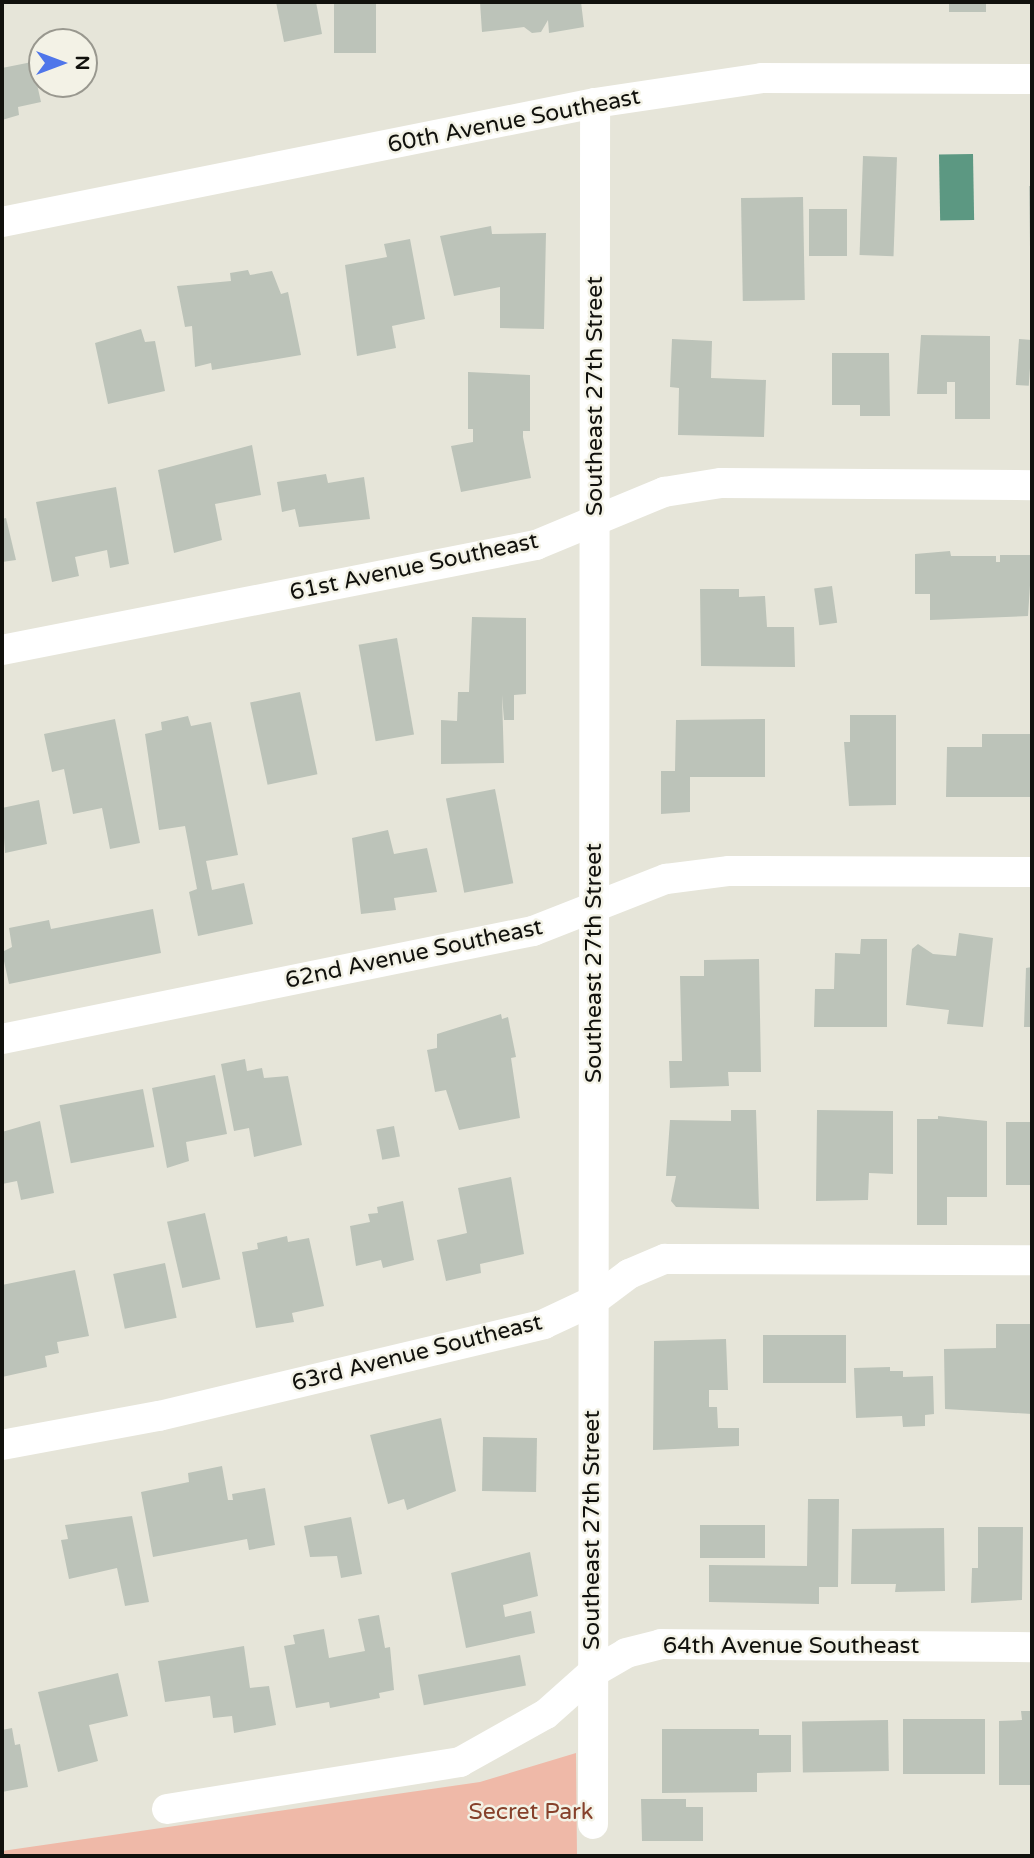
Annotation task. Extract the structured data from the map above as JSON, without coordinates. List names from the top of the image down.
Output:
{
  "streets": {
    "street": [
      "60th Avenue Southeast",
      "Southeast 27th Street",
      "61st Avenue Southeast",
      "62nd Avenue Southeast",
      "63rd Avenue Southeast",
      "64th Avenue Southeast"
    ]
  },
  "crossings": [
    ["60th Avenue Southeast", "Southeast 27th Street"],
    ["Southeast 27th Street", "61st Avenue Southeast"],
    ["Southeast 27th Street", "62nd Avenue Southeast"],
    ["Southeast 27th Street", "63rd Avenue Southeast"],
    ["Southeast 27th Street", "64th Avenue Southeast"]
  ],
  "parks": ["Secret Park"],
  "north": "right"
}
